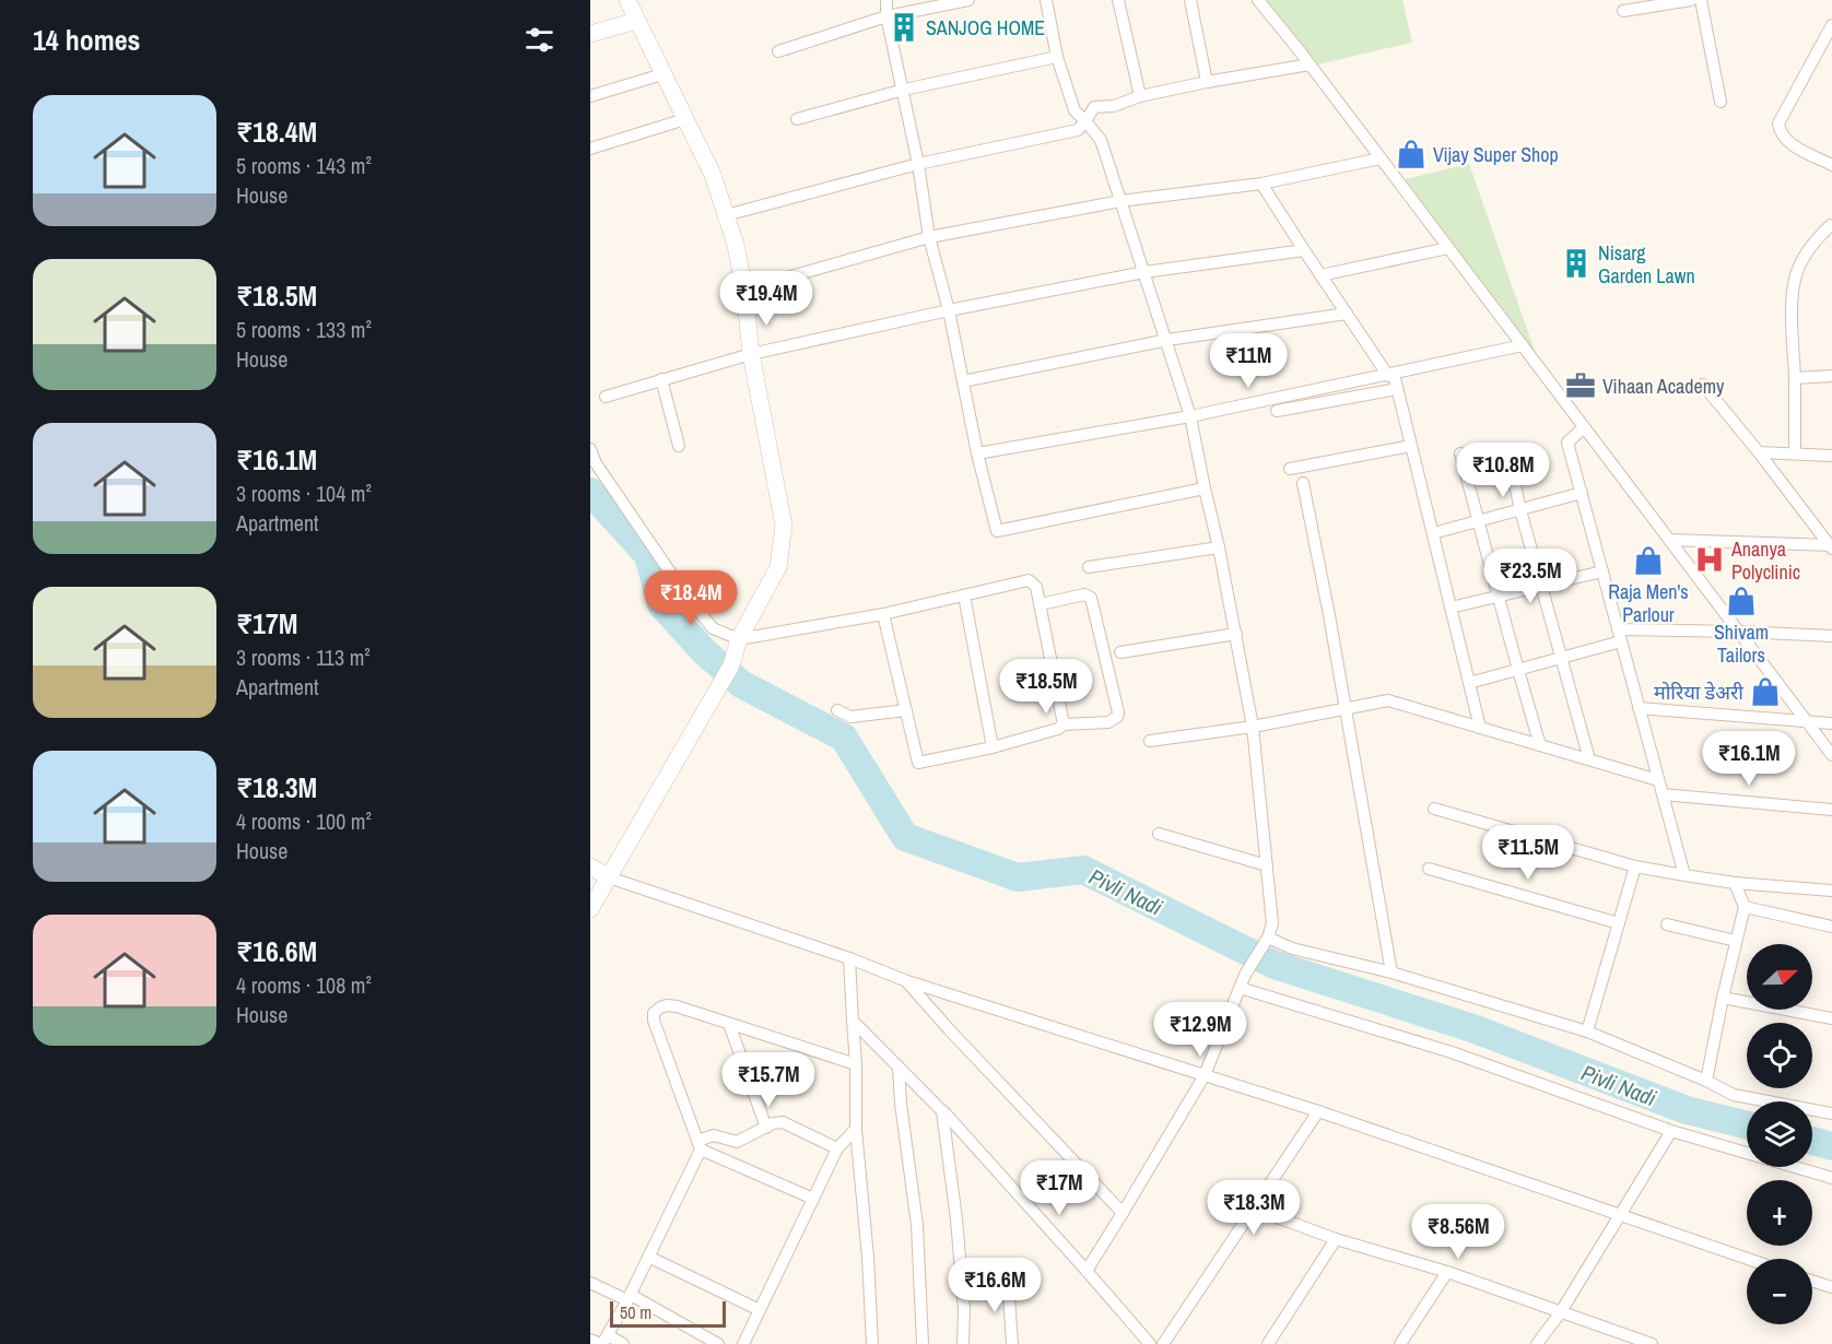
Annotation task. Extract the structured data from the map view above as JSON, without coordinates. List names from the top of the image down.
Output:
{
  "water": ["Pivli Nadi"],
  "places": {
    "building": ["SANJOG HOME", "Nisarg Garden Lawn"],
    "shop": [
      "Vijay Super Shop",
      "Raja Men's Parlour",
      "Shivam Tailors",
      "मोरिया डेअरी"
    ],
    "office": ["Vihaan Academy"],
    "hospital": ["Ananya Polyclinic"]
  },
  "scale_bar": "50 m",
  "north": "right",
  "page": {
    "heading": "14 homes",
    "list": [
      {
        "name": "₹18.4M",
        "note": "5 rooms · 143 m² · House"
      },
      {
        "name": "₹18.5M",
        "note": "5 rooms · 133 m² · House"
      },
      {
        "name": "₹16.1M",
        "note": "3 rooms · 104 m² · Apartment"
      },
      {
        "name": "₹17M",
        "note": "3 rooms · 113 m² · Apartment"
      },
      {
        "name": "₹18.3M",
        "note": "4 rooms · 100 m² · House"
      },
      {
        "name": "₹16.6M",
        "note": "4 rooms · 108 m² · House"
      }
    ],
    "price": [
      "₹19.4M",
      "₹11M",
      "₹10.8M",
      "₹23.5M",
      "₹18.4M",
      "₹18.5M",
      "₹16.1M",
      "₹11.5M",
      "₹12.9M",
      "₹15.7M",
      "₹17M",
      "₹18.3M",
      "₹8.56M",
      "₹16.6M"
    ],
    "map_buttons": ["+", "−"],
    "scale": "50 m"
  }
}
